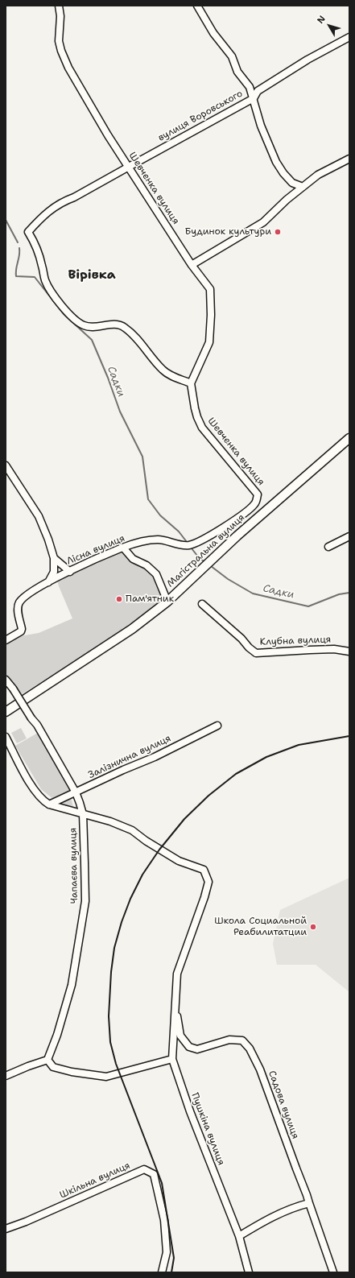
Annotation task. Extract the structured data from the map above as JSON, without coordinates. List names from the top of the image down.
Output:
{
  "streets": {
    "main road": ["Магістральна вулиця"],
    "street": [
      "вулиця Воровського",
      "Шевченка вулиця",
      "Лісна вулиця",
      "Клубна вулиця",
      "Залізнична вулиця",
      "Чапаєва вулиця",
      "Садова вулиця",
      "Пушкіна вулиця",
      "Шкільна вулиця"
    ]
  },
  "crossings": [
    ["вулиця Воровського", "Шевченка вулиця"],
    ["Шевченка вулиця", "Лісна вулиця"],
    ["Залізнична вулиця", "Чапаєва вулиця"],
    ["Чапаєва вулиця", "Пушкіна вулиця"],
    ["Садова вулиця", "Пушкіна вулиця"]
  ],
  "districts": ["Вірівка"],
  "water": ["Садки"],
  "places": ["Будинок культури", "Пам'ятник", "Школа Социальной Реабилитатции"],
  "north": "top left"
}
